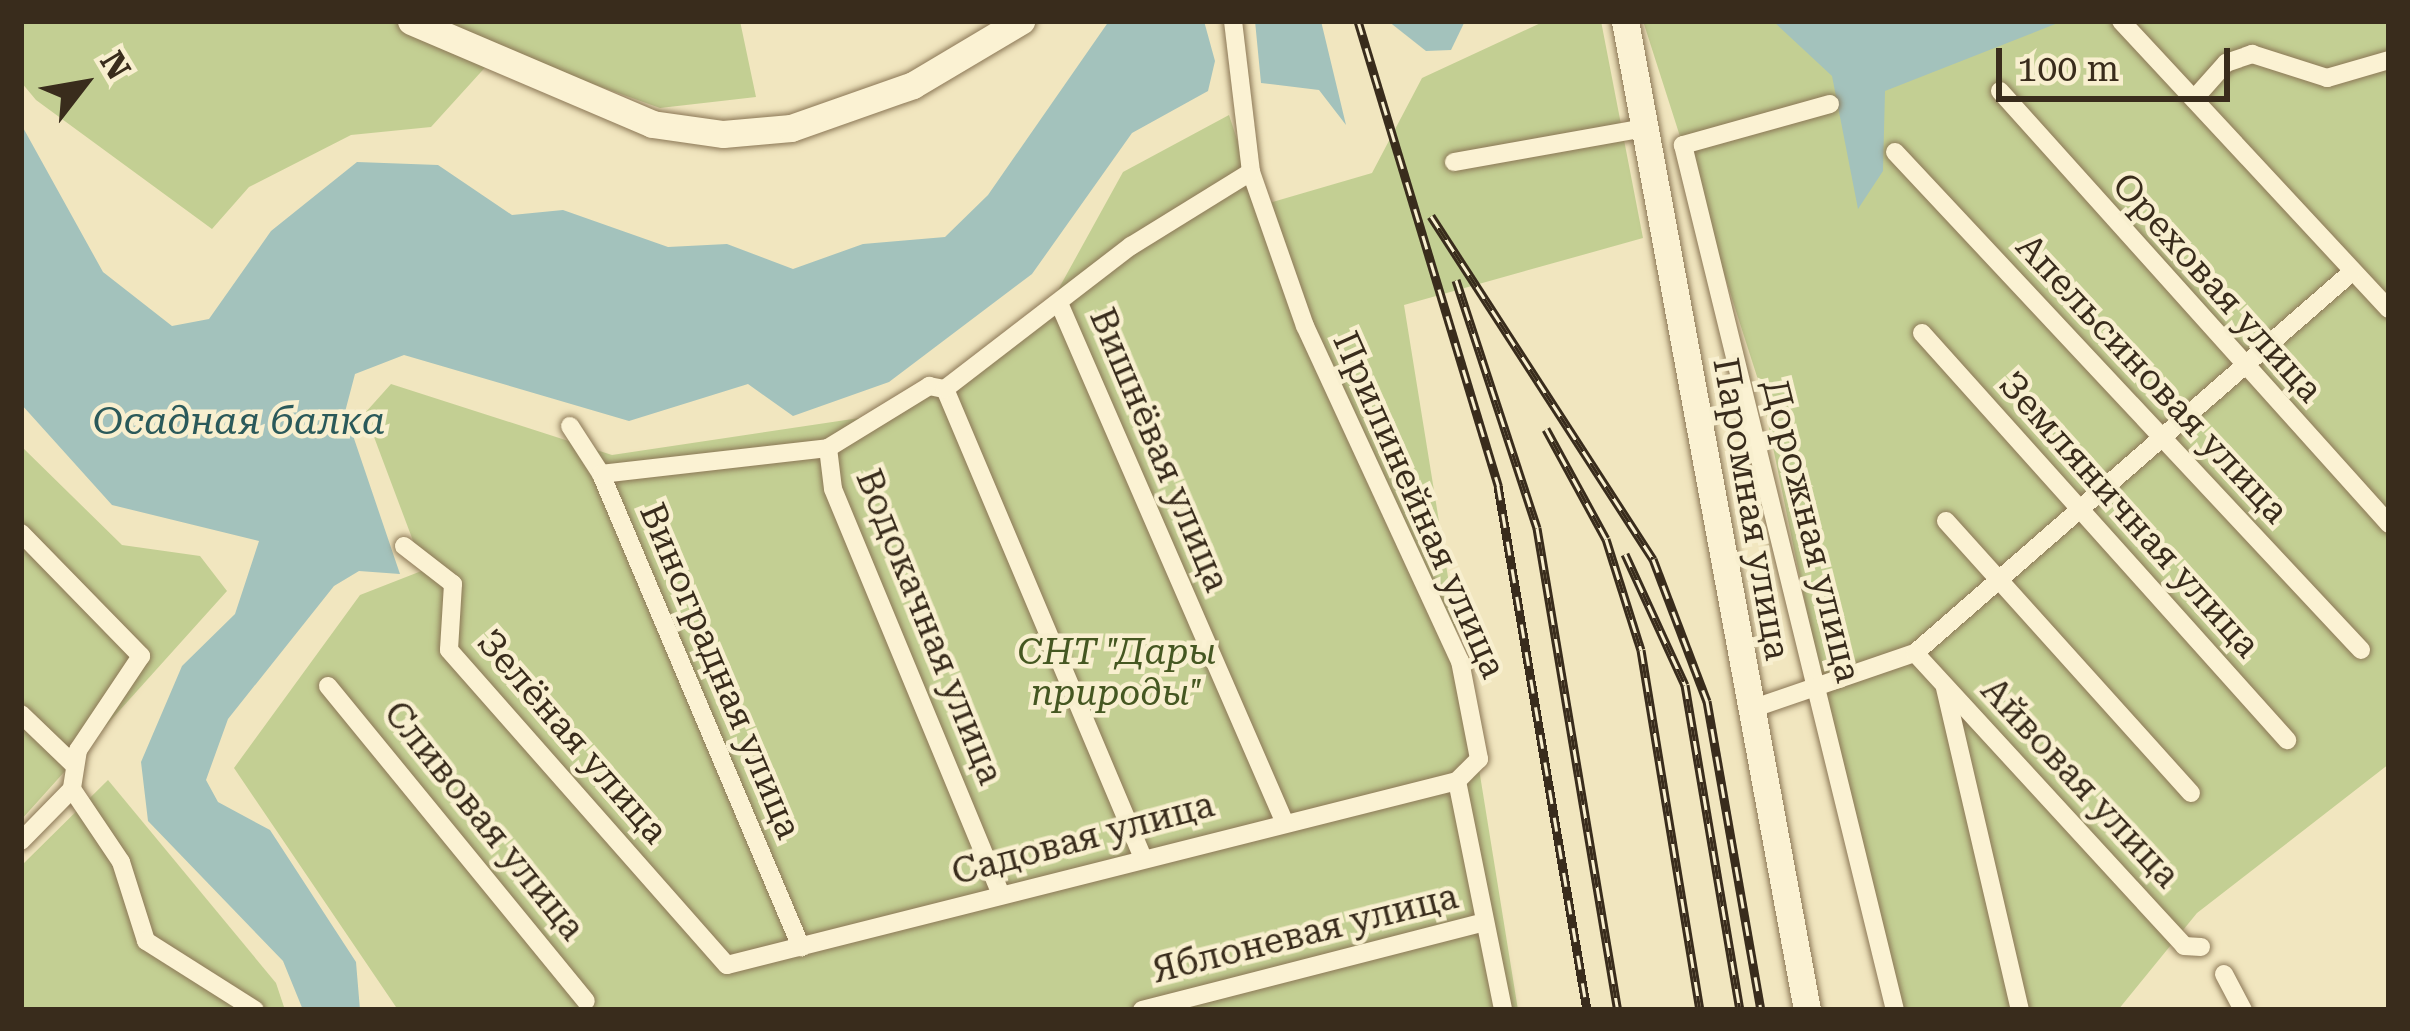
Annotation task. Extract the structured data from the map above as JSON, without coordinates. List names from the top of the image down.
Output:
{
  "streets": {
    "street": [
      "Ореховая улица",
      "Апельсиновая улица",
      "Вишнёвая улица",
      "Прилинейная улица",
      "Паромная улица",
      "Земляничная улица",
      "Дорожная улица",
      "Водокачная улица",
      "Виноградная улица",
      "Зелёная улица",
      "Айвовая улица",
      "Сливовая улица",
      "Садовая улица",
      "Яблоневая улица"
    ]
  },
  "crossings": [
    ["Вишнёвая улица", "Водокачная улица"],
    ["Вишнёвая улица", "Садовая улица"],
    ["Прилинейная улица", "Водокачная улица"],
    ["Прилинейная улица", "Садовая улица"],
    ["Прилинейная улица", "Яблоневая улица"],
    ["Водокачная улица", "Виноградная улица"],
    ["Водокачная улица", "Садовая улица"],
    ["Виноградная улица", "Садовая улица"],
    ["Зелёная улица", "Садовая улица"]
  ],
  "water": ["Осадная балка"],
  "parks": ["СНТ \"Дары природы\""],
  "scale_bar": "100 m",
  "north": "top right"
}
